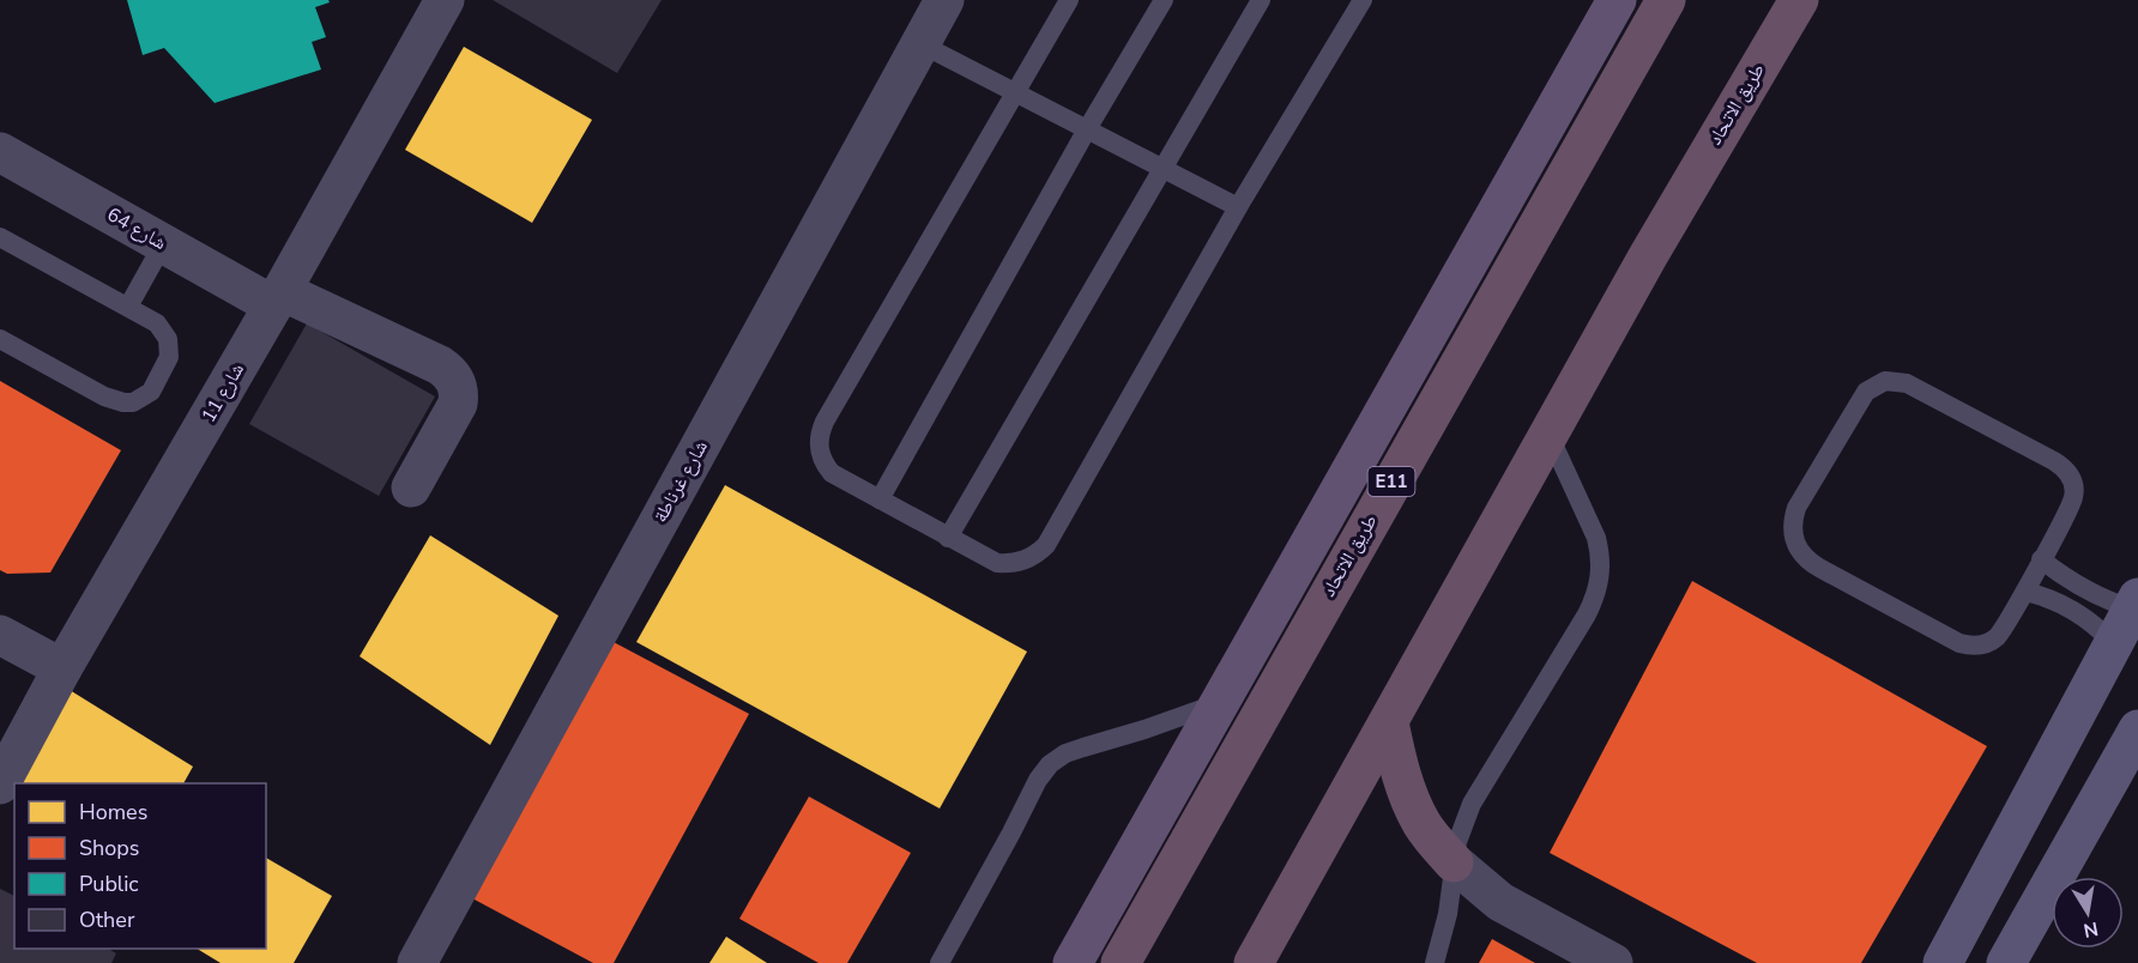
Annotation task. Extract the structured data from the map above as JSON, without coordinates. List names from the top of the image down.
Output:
{
  "streets": {
    "highway": ["طريق الاتحاد", "E11"],
    "street": ["شارع 64", "شارع 11", "شارع غرناطة"]
  },
  "crossings": [
    ["شارع 64", "شارع 11"]
  ],
  "legend": [
    "Homes",
    "Shops",
    "Public",
    "Other"
  ],
  "north": "bottom"
}
